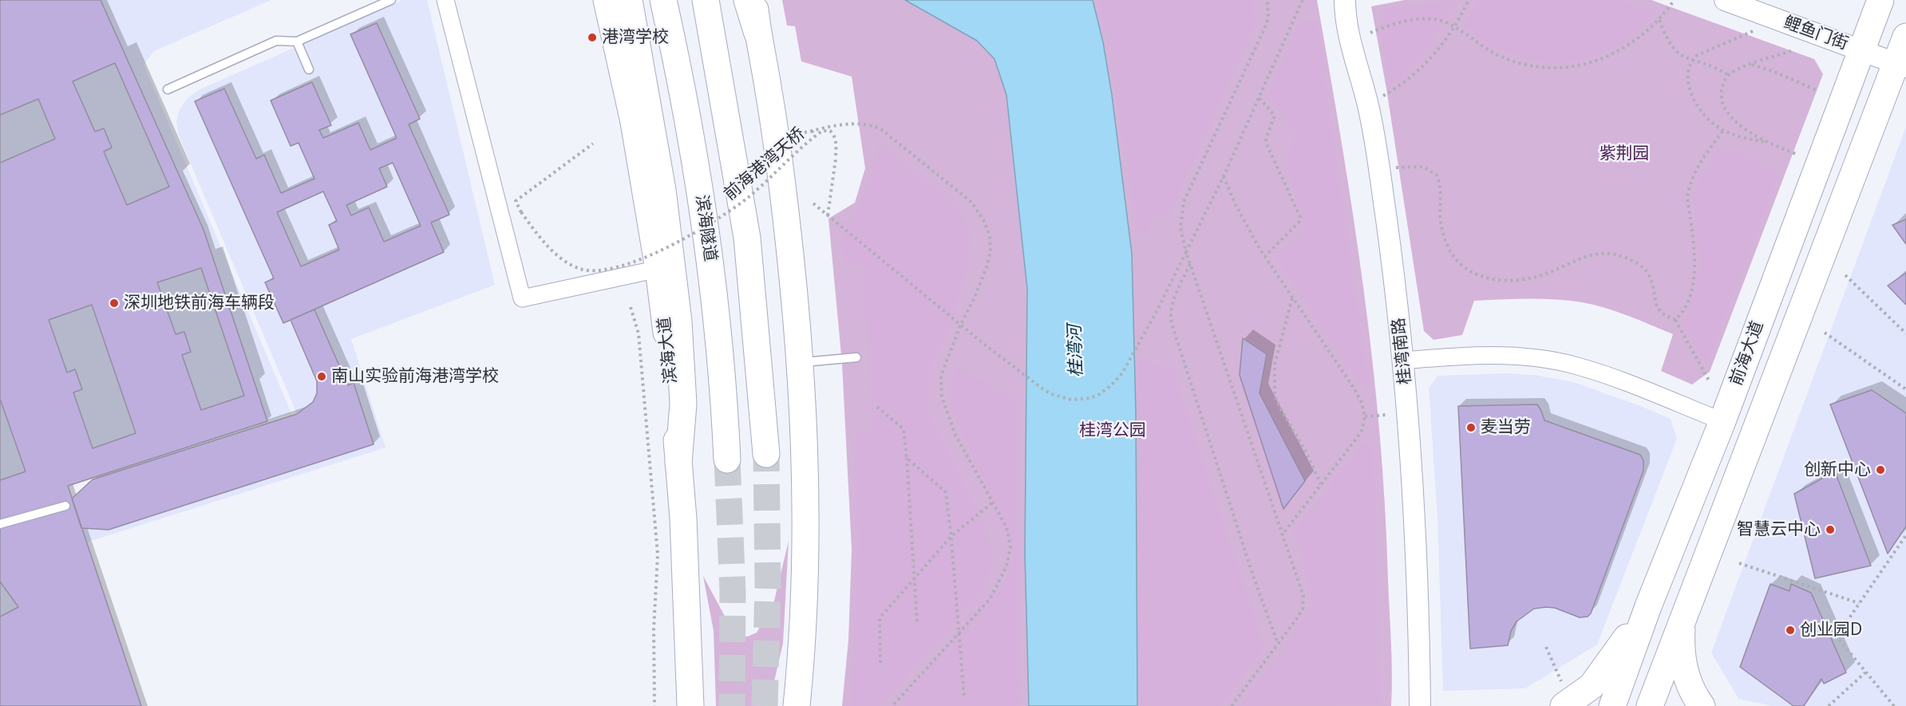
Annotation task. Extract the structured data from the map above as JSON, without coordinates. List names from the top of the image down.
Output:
{
  "streets": {
    "main road": ["滨海隧道", "滨海大道", "前海大道"],
    "street": ["鲤鱼门街", "桂湾南路"],
    "path": ["前海港湾天桥"]
  },
  "crossings": [
    ["鲤鱼门街", "前海大道"]
  ],
  "water": ["桂湾河"],
  "parks": ["紫荆园", "桂湾公园"],
  "places": [
    "港湾学校",
    "深圳地铁前海车辆段",
    "南山实验前海港湾学校",
    "麦当劳",
    "创新中心",
    "智慧云中心",
    "创业园D"
  ]
}
